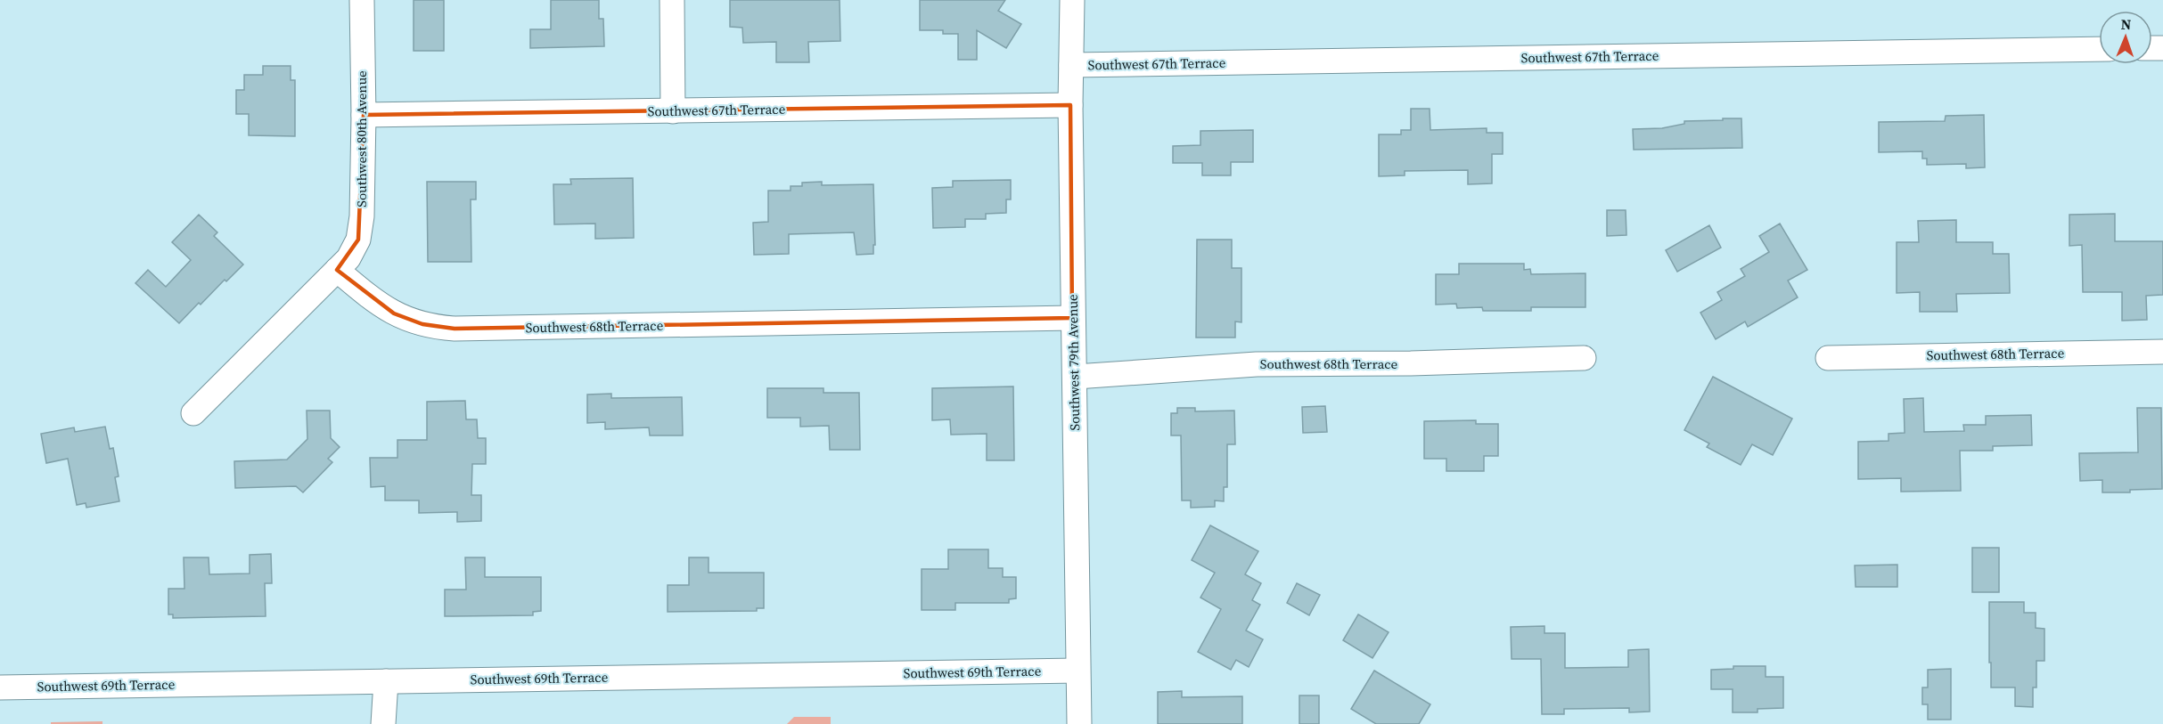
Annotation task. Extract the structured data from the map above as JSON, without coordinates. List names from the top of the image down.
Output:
{
  "streets": {
    "street": [
      "Southwest 67th Terrace",
      "Southwest 80th Avenue",
      "Southwest 68th Terrace",
      "Southwest 79th Avenue",
      "Southwest 69th Terrace"
    ]
  },
  "crossings": [
    ["Southwest 67th Terrace", "Southwest 80th Avenue"],
    ["Southwest 67th Terrace", "Southwest 79th Avenue"],
    ["Southwest 80th Avenue", "Southwest 68th Terrace"],
    ["Southwest 68th Terrace", "Southwest 79th Avenue"],
    ["Southwest 79th Avenue", "Southwest 69th Terrace"]
  ],
  "north": "top"
}
